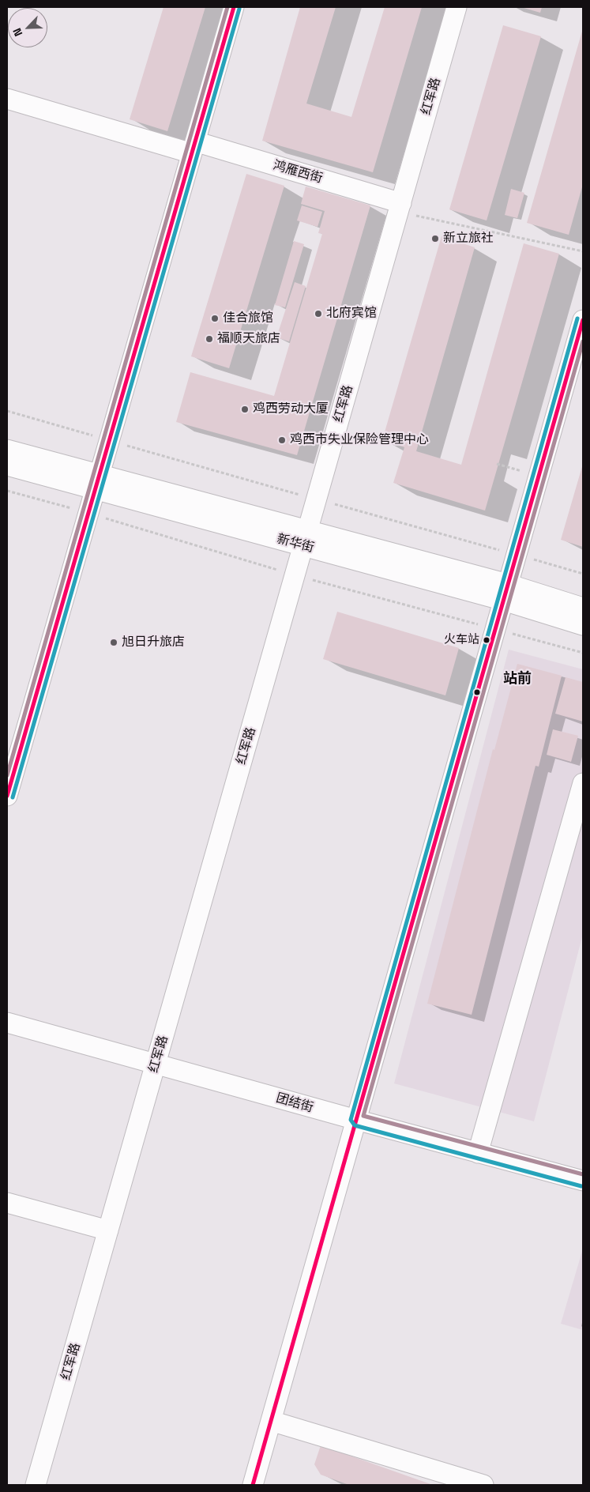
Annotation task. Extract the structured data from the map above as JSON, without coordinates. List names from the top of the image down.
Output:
{
  "streets": {
    "street": [
      "红军路",
      "鸿雁西街",
      "新华街",
      "团结街"
    ]
  },
  "crossings": [
    ["红军路", "鸿雁西街"],
    ["红军路", "新华街"],
    ["红军路", "团结街"]
  ],
  "districts": ["站前"],
  "places": [
    "新立旅社",
    "北府宾馆",
    "佳合旅馆",
    "福顺天旅店",
    "鸡西劳动大厦",
    "鸡西市失业保险管理中心",
    "火车站",
    "旭日升旅店"
  ],
  "north": "bottom left"
}
